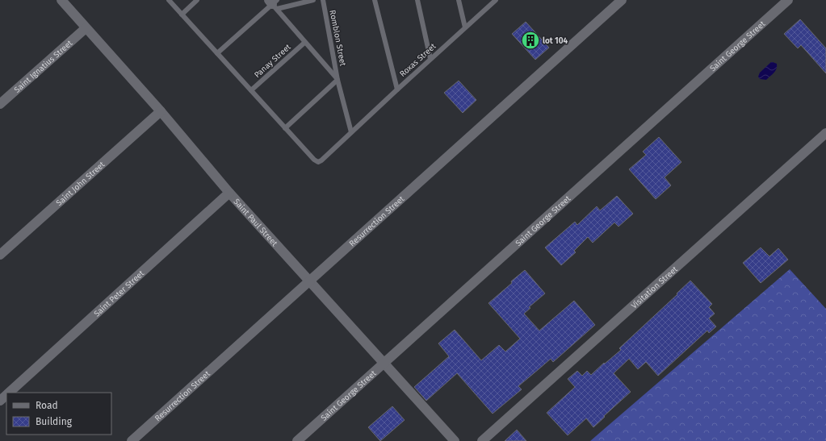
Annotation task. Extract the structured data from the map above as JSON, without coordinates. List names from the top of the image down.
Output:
{
  "streets": {
    "street": [
      "Saint George Street",
      "Saint Ignatius Street",
      "Saint John Street",
      "Resurrection Street",
      "Saint Paul Street",
      "Visitation Street",
      "Saint Peter Street"
    ],
    "lane": ["Romblon Street", "Roxas Street", "Panay Street"]
  },
  "crossings": [
    ["Romblon Street", "Roxas Street"],
    ["Saint George Street", "Saint Paul Street"],
    ["Saint Ignatius Street", "Saint Paul Street"],
    ["Saint John Street", "Saint Paul Street"],
    ["Resurrection Street", "Saint Paul Street"],
    ["Saint Paul Street", "Saint Peter Street"]
  ],
  "places": {
    "building": ["lot 104"]
  },
  "legend": ["Road", "Building"]
}
